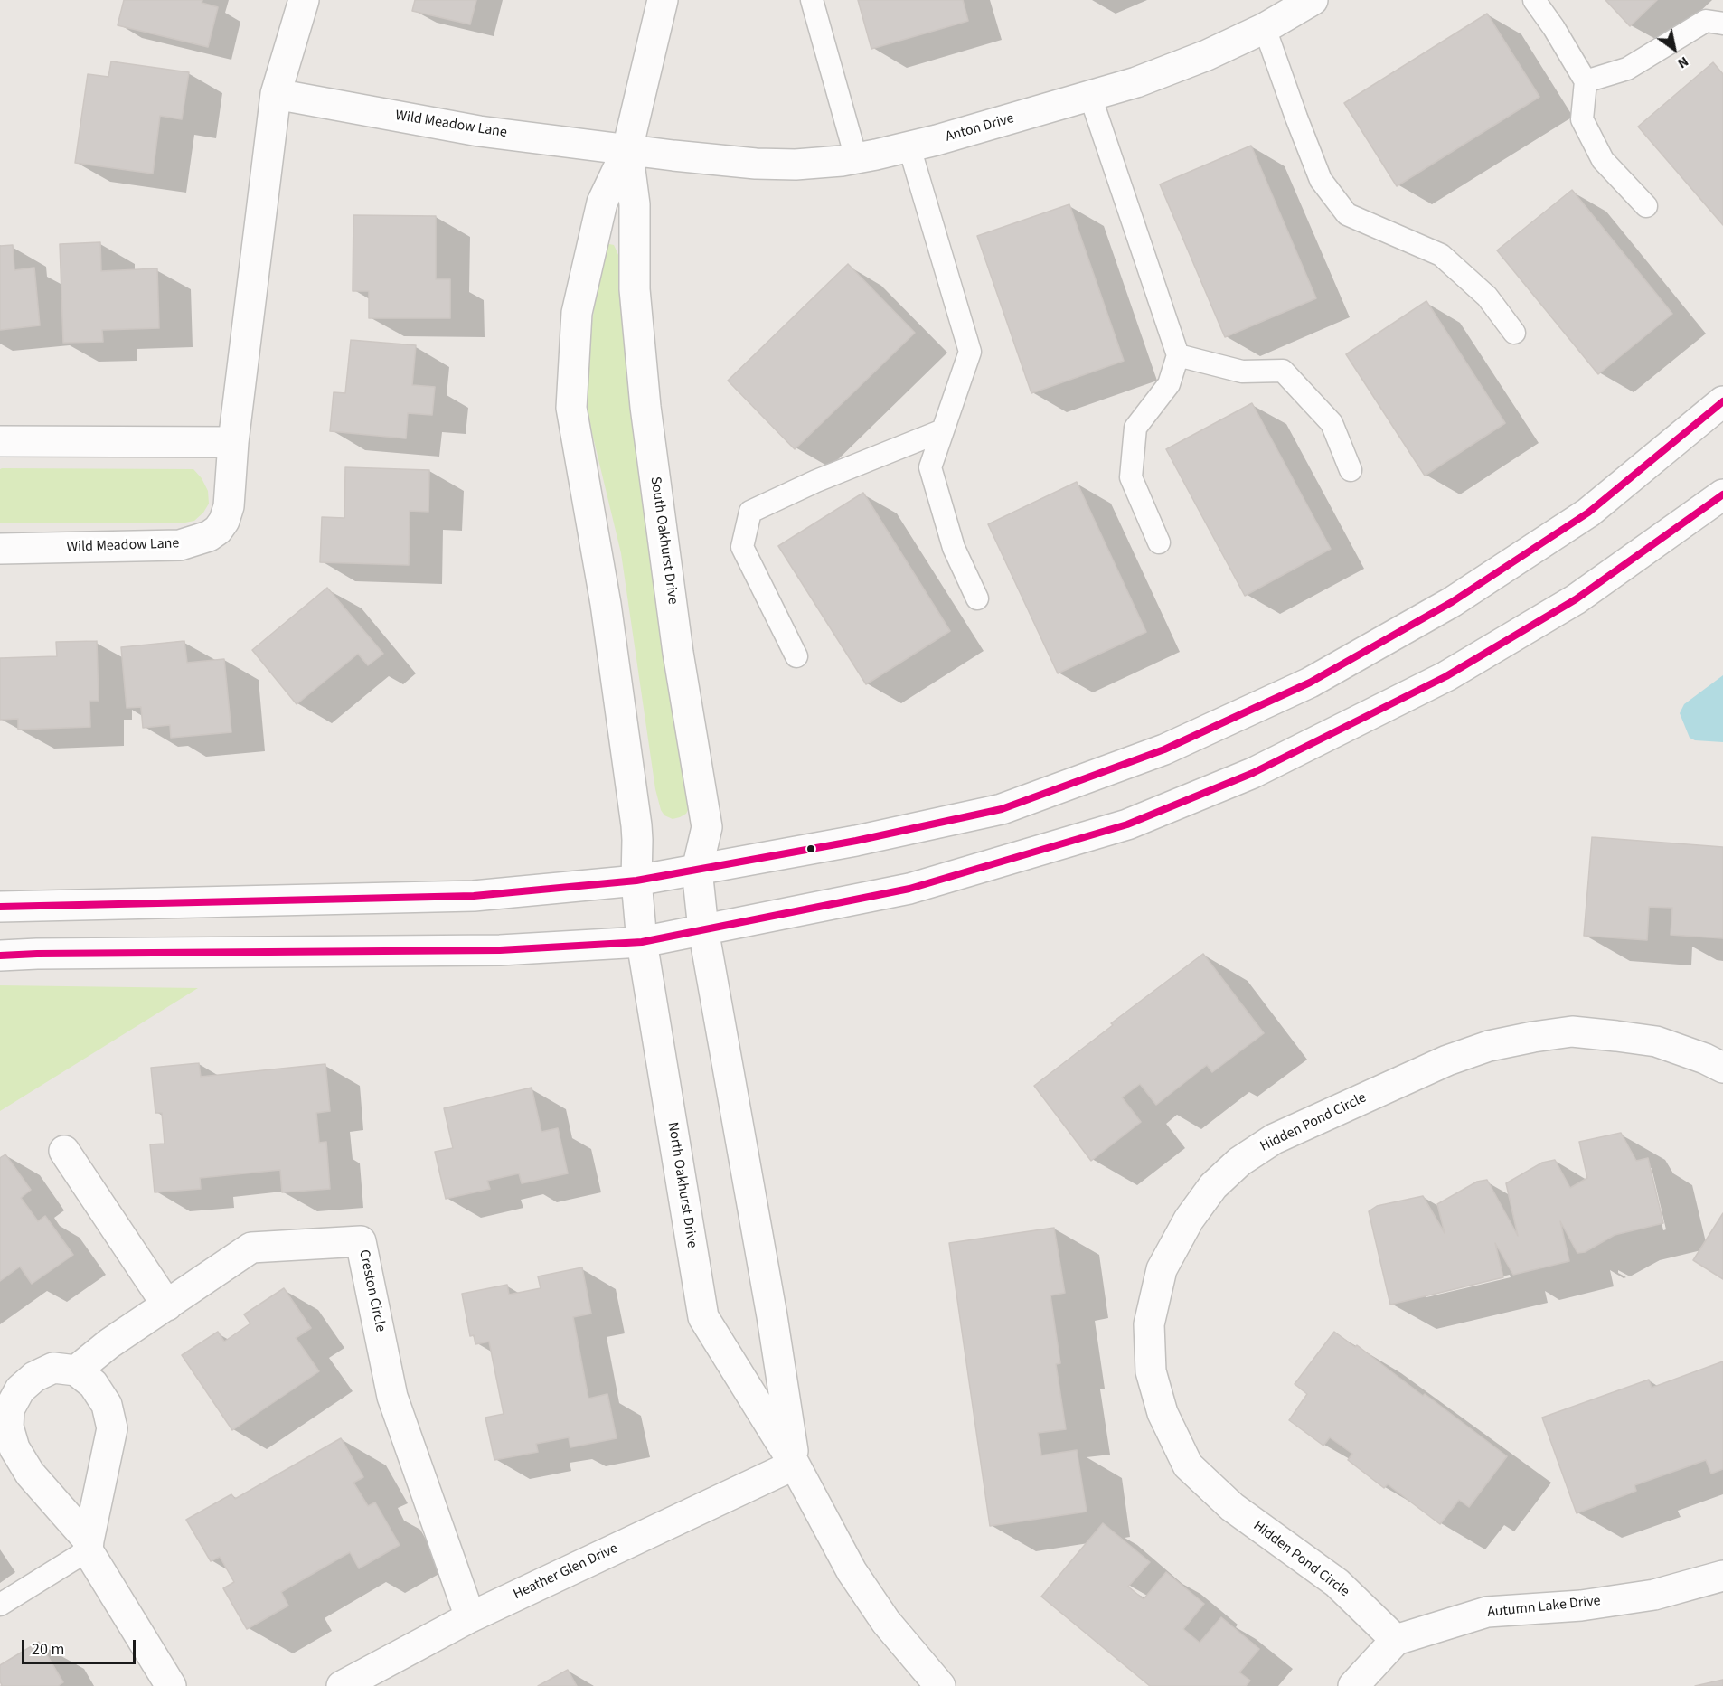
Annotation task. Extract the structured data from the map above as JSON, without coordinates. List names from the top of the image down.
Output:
{
  "streets": {
    "street": [
      "Wild Meadow Lane",
      "Anton Drive",
      "South Oakhurst Drive",
      "Hidden Pond Circle",
      "North Oakhurst Drive",
      "Creston Circle",
      "Heather Glen Drive",
      "Autumn Lake Drive"
    ]
  },
  "crossings": [
    ["Wild Meadow Lane", "Anton Drive"],
    ["Wild Meadow Lane", "South Oakhurst Drive"],
    ["Anton Drive", "South Oakhurst Drive"],
    ["South Oakhurst Drive", "North Oakhurst Drive"],
    ["Hidden Pond Circle", "Autumn Lake Drive"],
    ["North Oakhurst Drive", "Heather Glen Drive"],
    ["Creston Circle", "Heather Glen Drive"]
  ],
  "scale_bar": "20 m",
  "north": "bottom right"
}
